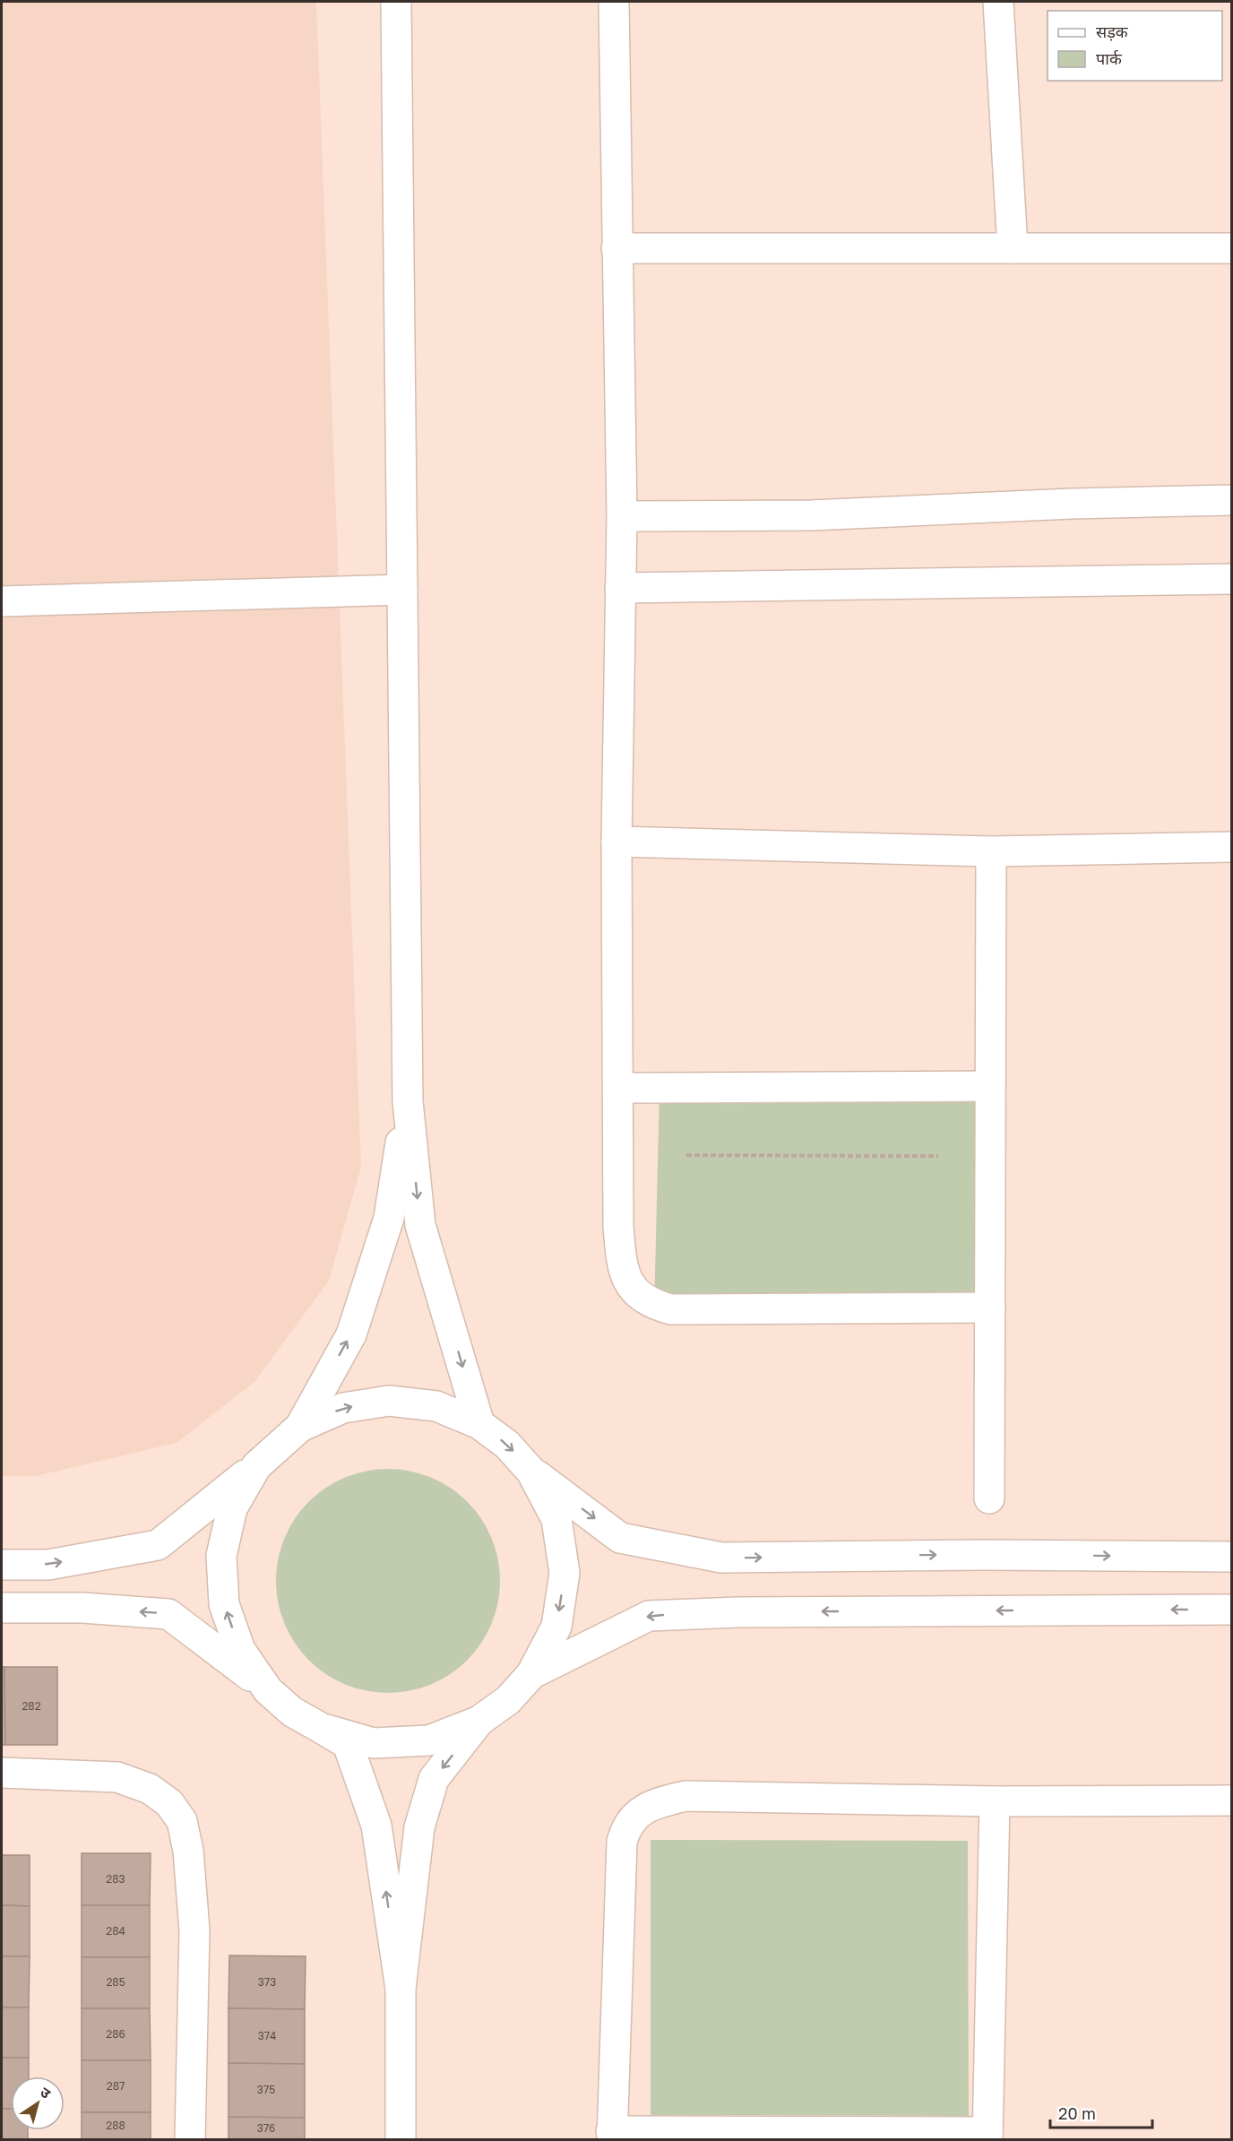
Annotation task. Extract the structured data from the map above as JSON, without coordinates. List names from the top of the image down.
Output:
{
  "house_numbers": [
    "282",
    "283",
    "284",
    "285",
    "373",
    "286",
    "374",
    "287",
    "375",
    "288",
    "376"
  ],
  "legend": ["सड़क", "पार्क"],
  "scale_bar": "20 m",
  "north": "top right"
}
